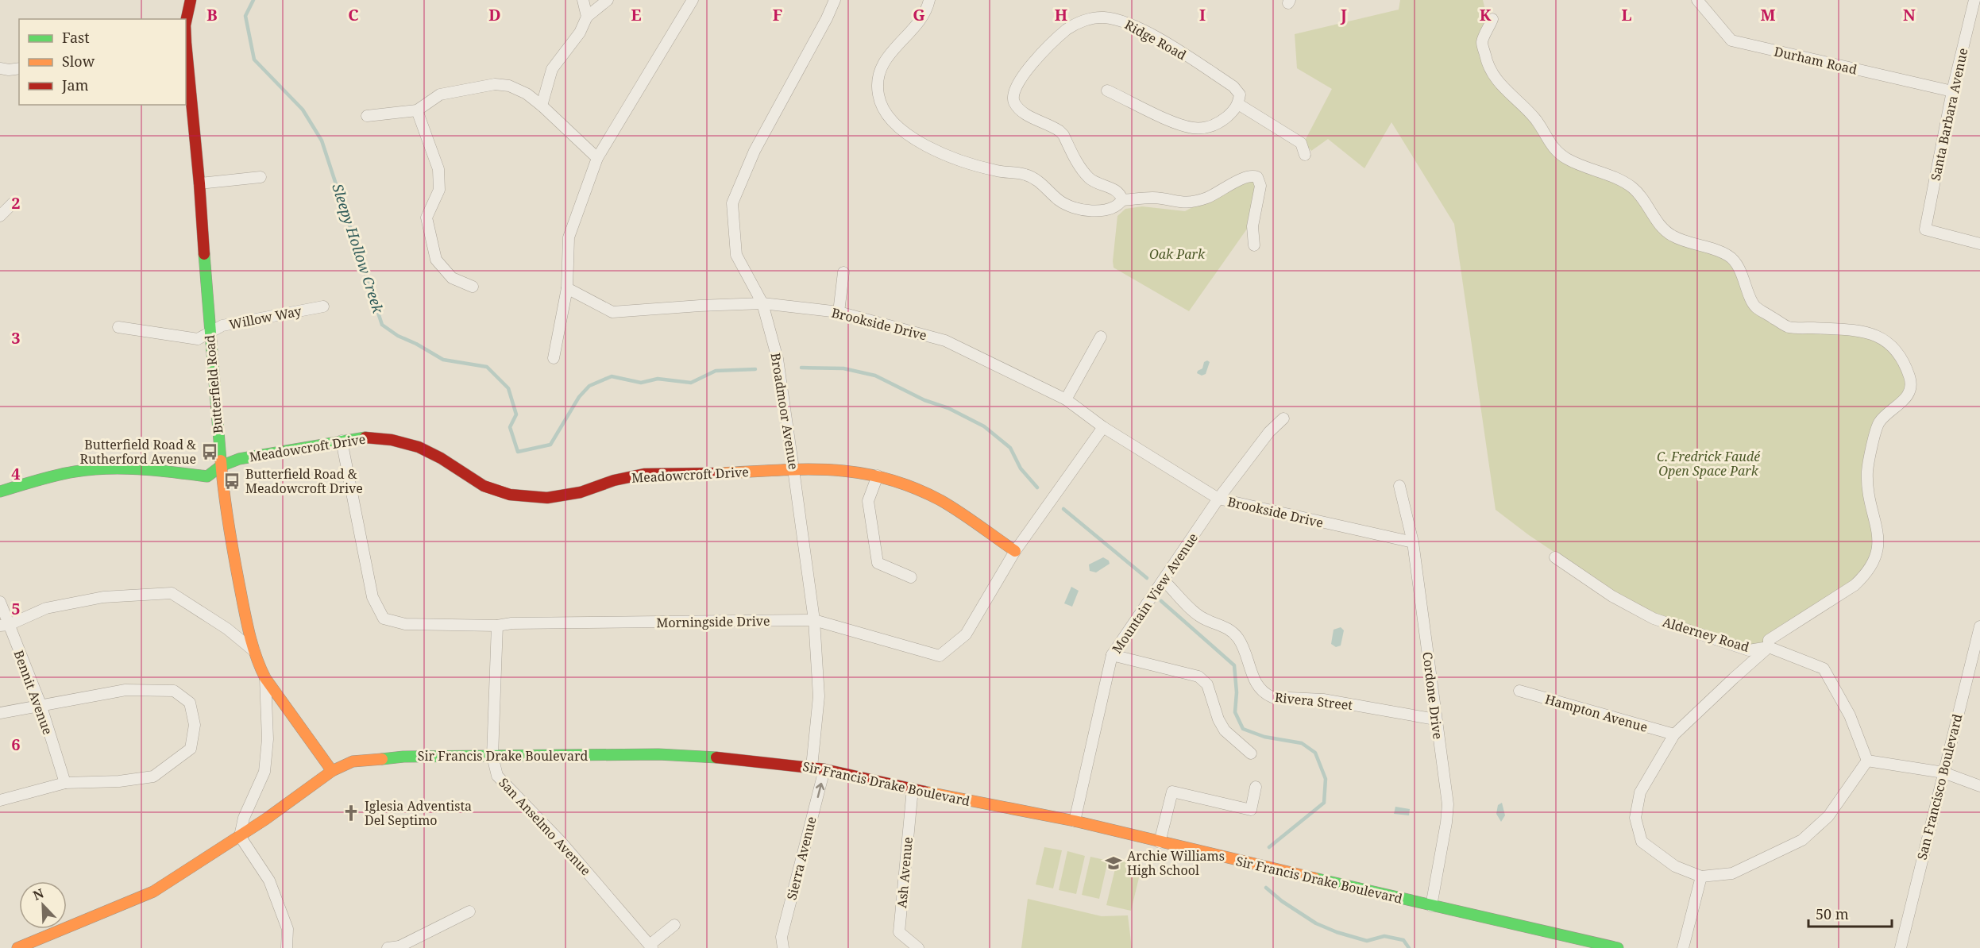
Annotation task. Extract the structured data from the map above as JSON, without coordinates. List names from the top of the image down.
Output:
{
  "streets": {
    "street": [
      "Ridge Road",
      "Durham Road",
      "Santa Barbara Avenue",
      "Willow Way",
      "Brookside Drive",
      "Butterfield Road",
      "Broadmoor Avenue",
      "Meadowcroft Drive",
      "Mountain View Avenue",
      "Morningside Drive",
      "Alderney Road",
      "Bennit Avenue",
      "Cordone Drive",
      "Rivera Street",
      "Hampton Avenue",
      "Sir Francis Drake Boulevard",
      "San Francisco Boulevard",
      "San Anselmo Avenue",
      "Sierra Avenue",
      "Ash Avenue"
    ]
  },
  "crossings": [
    ["Durham Road", "Santa Barbara Avenue"],
    ["Willow Way", "Butterfield Road"],
    ["Brookside Drive", "Broadmoor Avenue"],
    ["Brookside Drive", "Mountain View Avenue"],
    ["Brookside Drive", "Morningside Drive"],
    ["Brookside Drive", "Cordone Drive"],
    ["Butterfield Road", "Meadowcroft Drive"],
    ["Butterfield Road", "Sir Francis Drake Boulevard"],
    ["Broadmoor Avenue", "Meadowcroft Drive"],
    ["Broadmoor Avenue", "Morningside Drive"],
    ["Broadmoor Avenue", "Sir Francis Drake Boulevard"],
    ["Meadowcroft Drive", "Morningside Drive"],
    ["Mountain View Avenue", "Rivera Street"],
    ["Mountain View Avenue", "Sir Francis Drake Boulevard"],
    ["Morningside Drive", "San Anselmo Avenue"],
    ["Cordone Drive", "Rivera Street"],
    ["Cordone Drive", "Sir Francis Drake Boulevard"],
    ["Sir Francis Drake Boulevard", "San Anselmo Avenue"],
    ["Sir Francis Drake Boulevard", "Sierra Avenue"],
    ["Sir Francis Drake Boulevard", "Ash Avenue"]
  ],
  "one_way": ["Sierra Avenue"],
  "water": ["Sleepy Hollow Creek"],
  "parks": ["Oak Park", "C. Fredrick Faudé Open Space Park"],
  "places": {
    "bus stop": ["Butterfield Road & Rutherford Avenue", "Butterfield Road & Meadowcroft Drive"],
    "church": ["Iglesia Adventista Del Septimo"],
    "school or university": ["Archie Williams High School"]
  },
  "legend": ["Fast", "Slow", "Jam"],
  "scale_bar": "50 m",
  "north": "top left",
  "grid": {
    "columns": [
      "B",
      "C",
      "D",
      "E",
      "F",
      "G",
      "H",
      "I",
      "J",
      "K",
      "L",
      "M",
      "N"
    ],
    "rows": [
      "2",
      "3",
      "4",
      "5",
      "6"
    ]
  }
}
